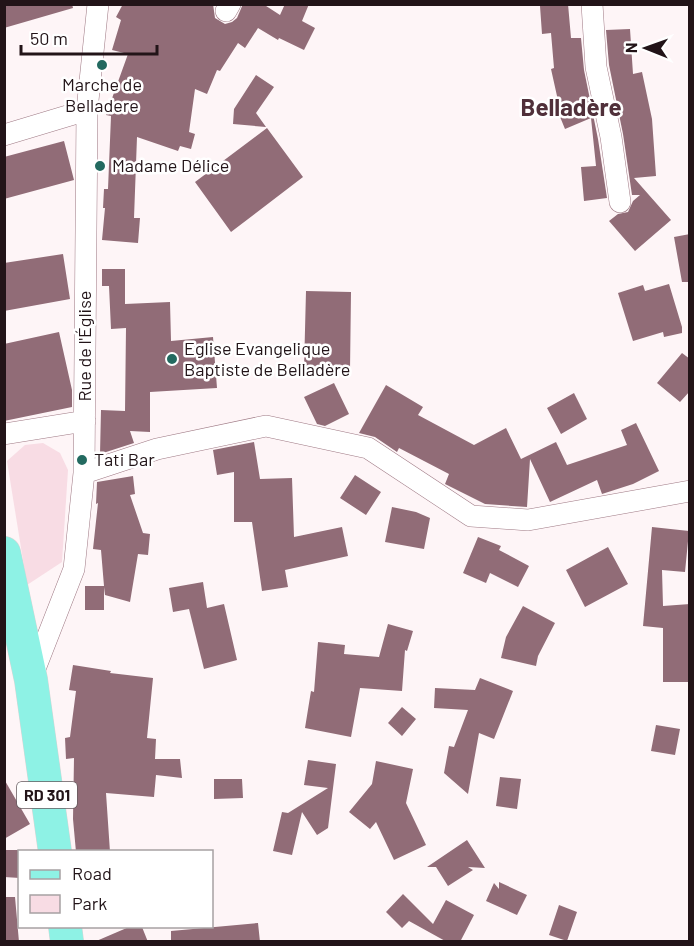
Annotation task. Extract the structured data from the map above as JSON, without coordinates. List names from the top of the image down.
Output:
{
  "streets": {
    "main road": ["RD 301"],
    "street": ["Rue de l'Église"]
  },
  "crossings": [
    ["Rue de l'Église", "RD 301"]
  ],
  "districts": ["Belladère"],
  "places": [
    "Marche de Belladere",
    "Madame Délice",
    "Eglise Evangelique Baptiste de Belladère",
    "Tati Bar"
  ],
  "legend": ["Road", "Park"],
  "scale_bar": "50 m",
  "north": "left"
}
